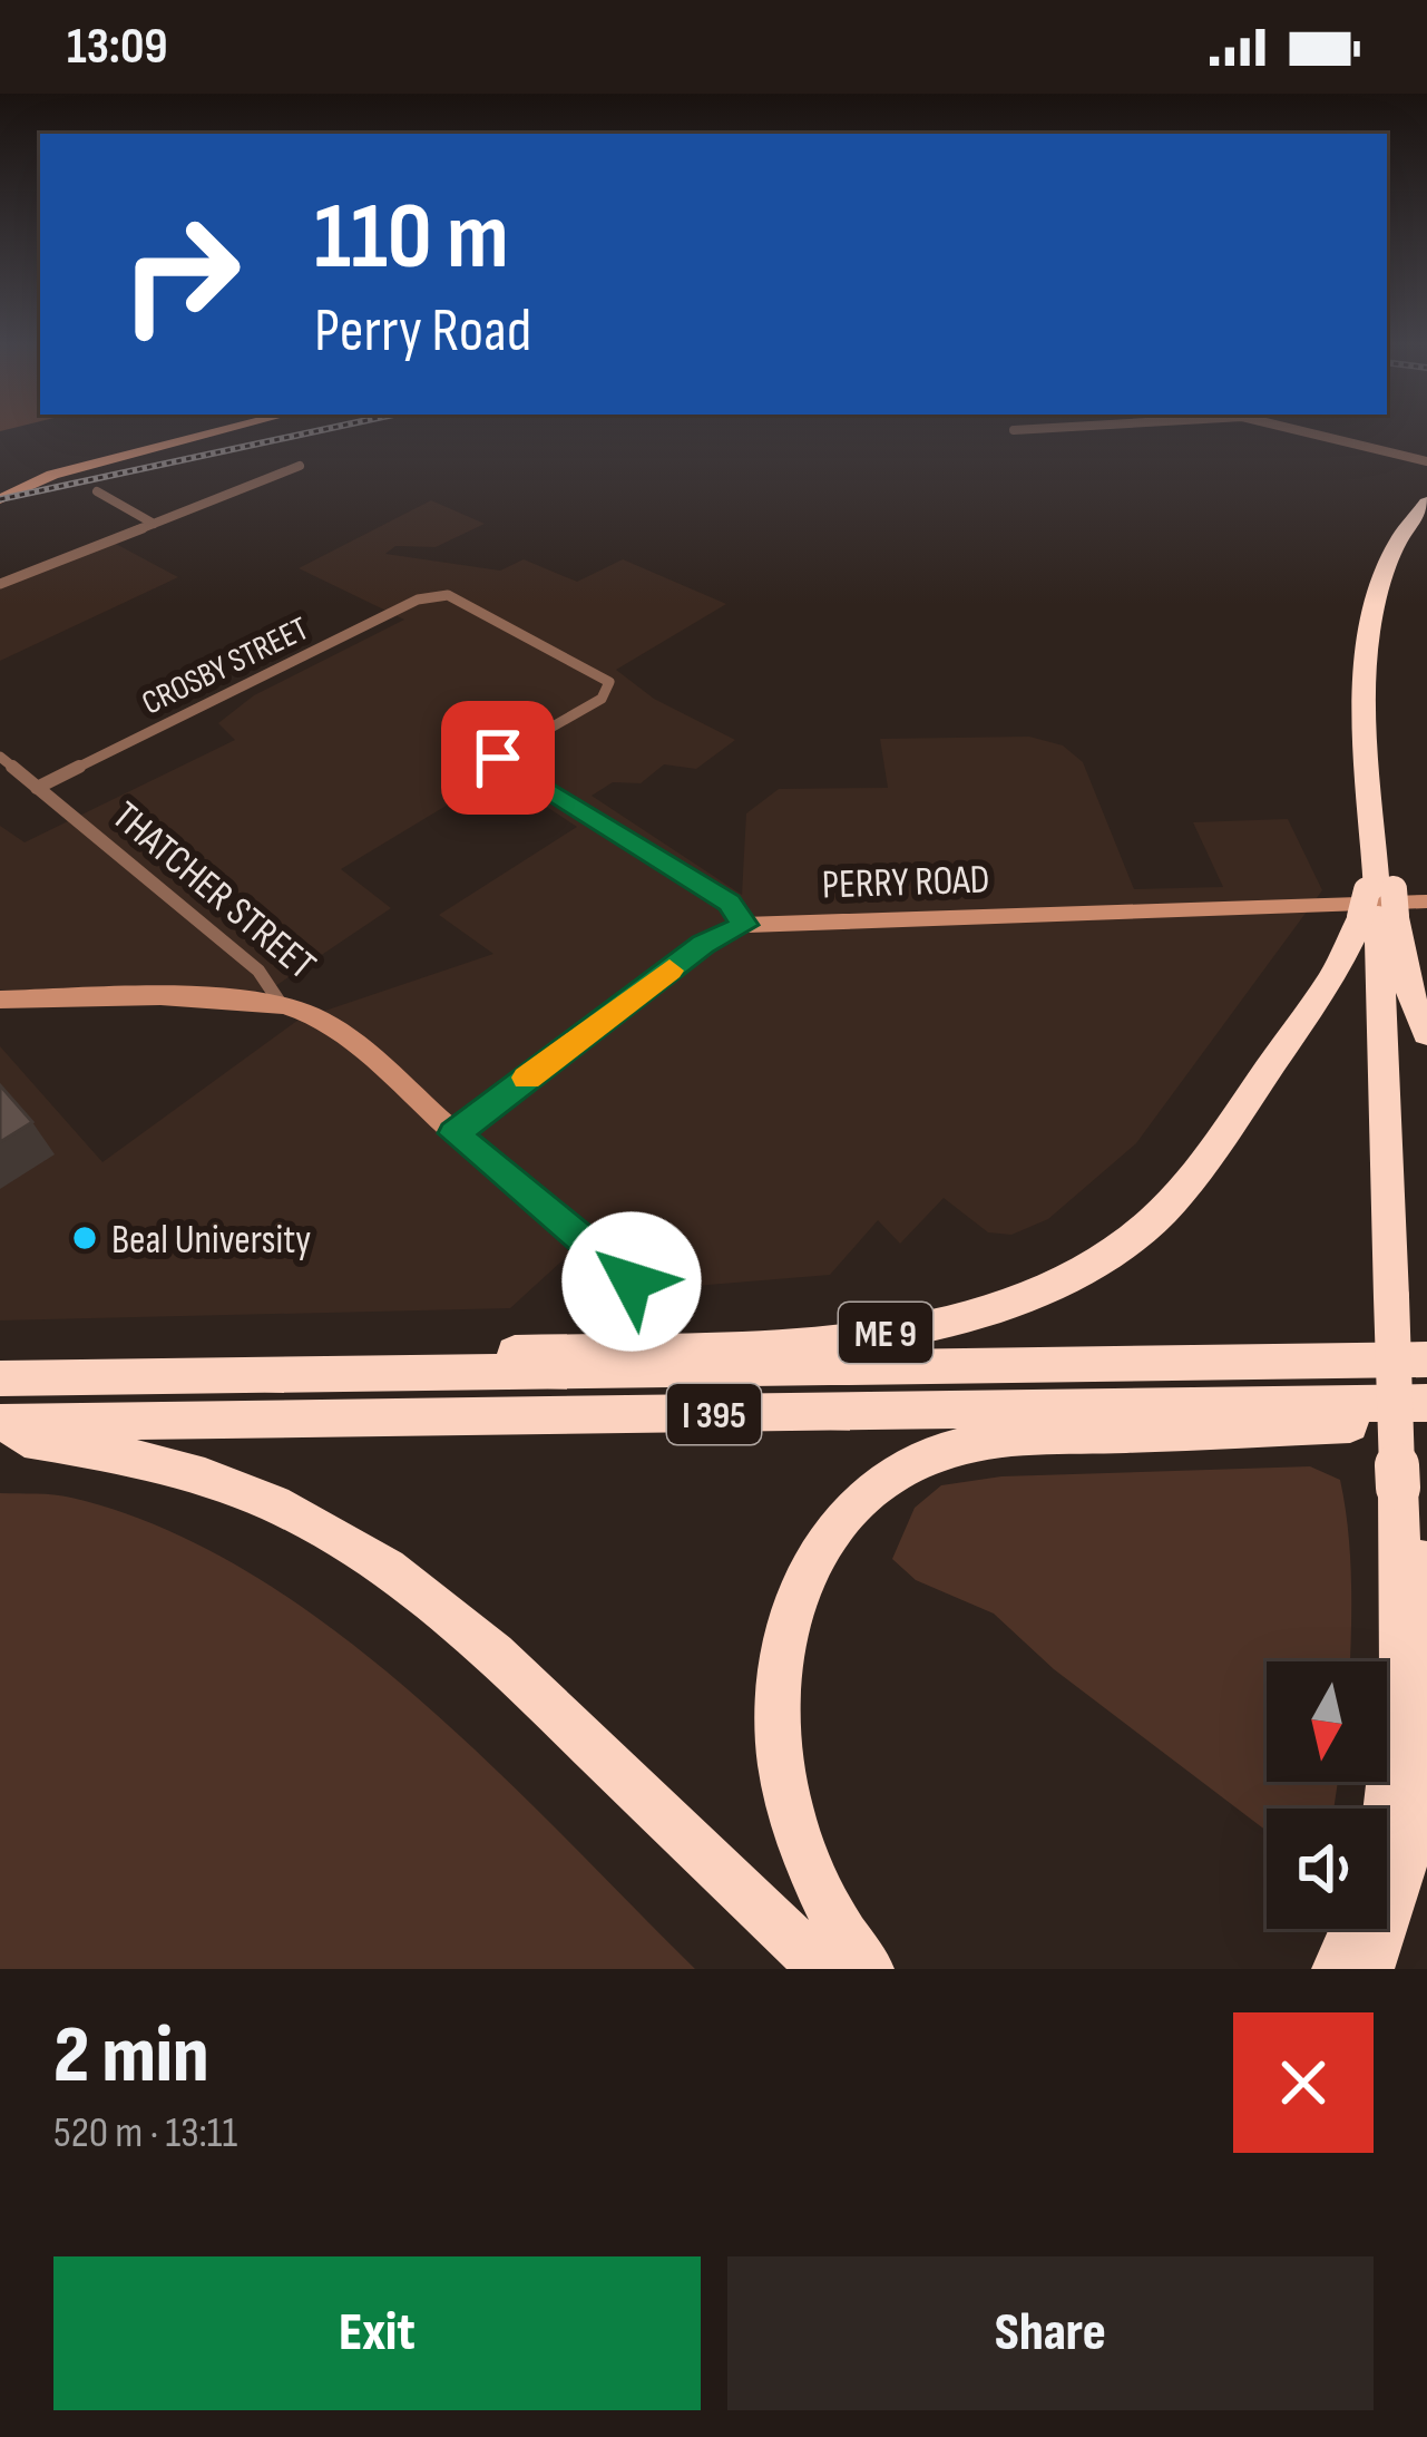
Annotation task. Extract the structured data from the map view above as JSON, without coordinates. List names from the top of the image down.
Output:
{
  "streets": {
    "highway": ["ME 9", "I 395"],
    "street": ["CROSBY STREET", "PERRY ROAD", "THATCHER STREET"]
  },
  "crossings": [
    ["CROSBY STREET", "PERRY ROAD"],
    ["CROSBY STREET", "THATCHER STREET"],
    ["PERRY ROAD", "THATCHER STREET"],
    ["ME 9", "I 395"]
  ],
  "places": ["Beal University"],
  "north": "bottom",
  "page": {
    "status": "13:09",
    "turn": ["110 m", "Perry Road"],
    "heading": ["2 min", "520 m · 13:11"],
    "buttons": ["Exit", "Share"]
  }
}
